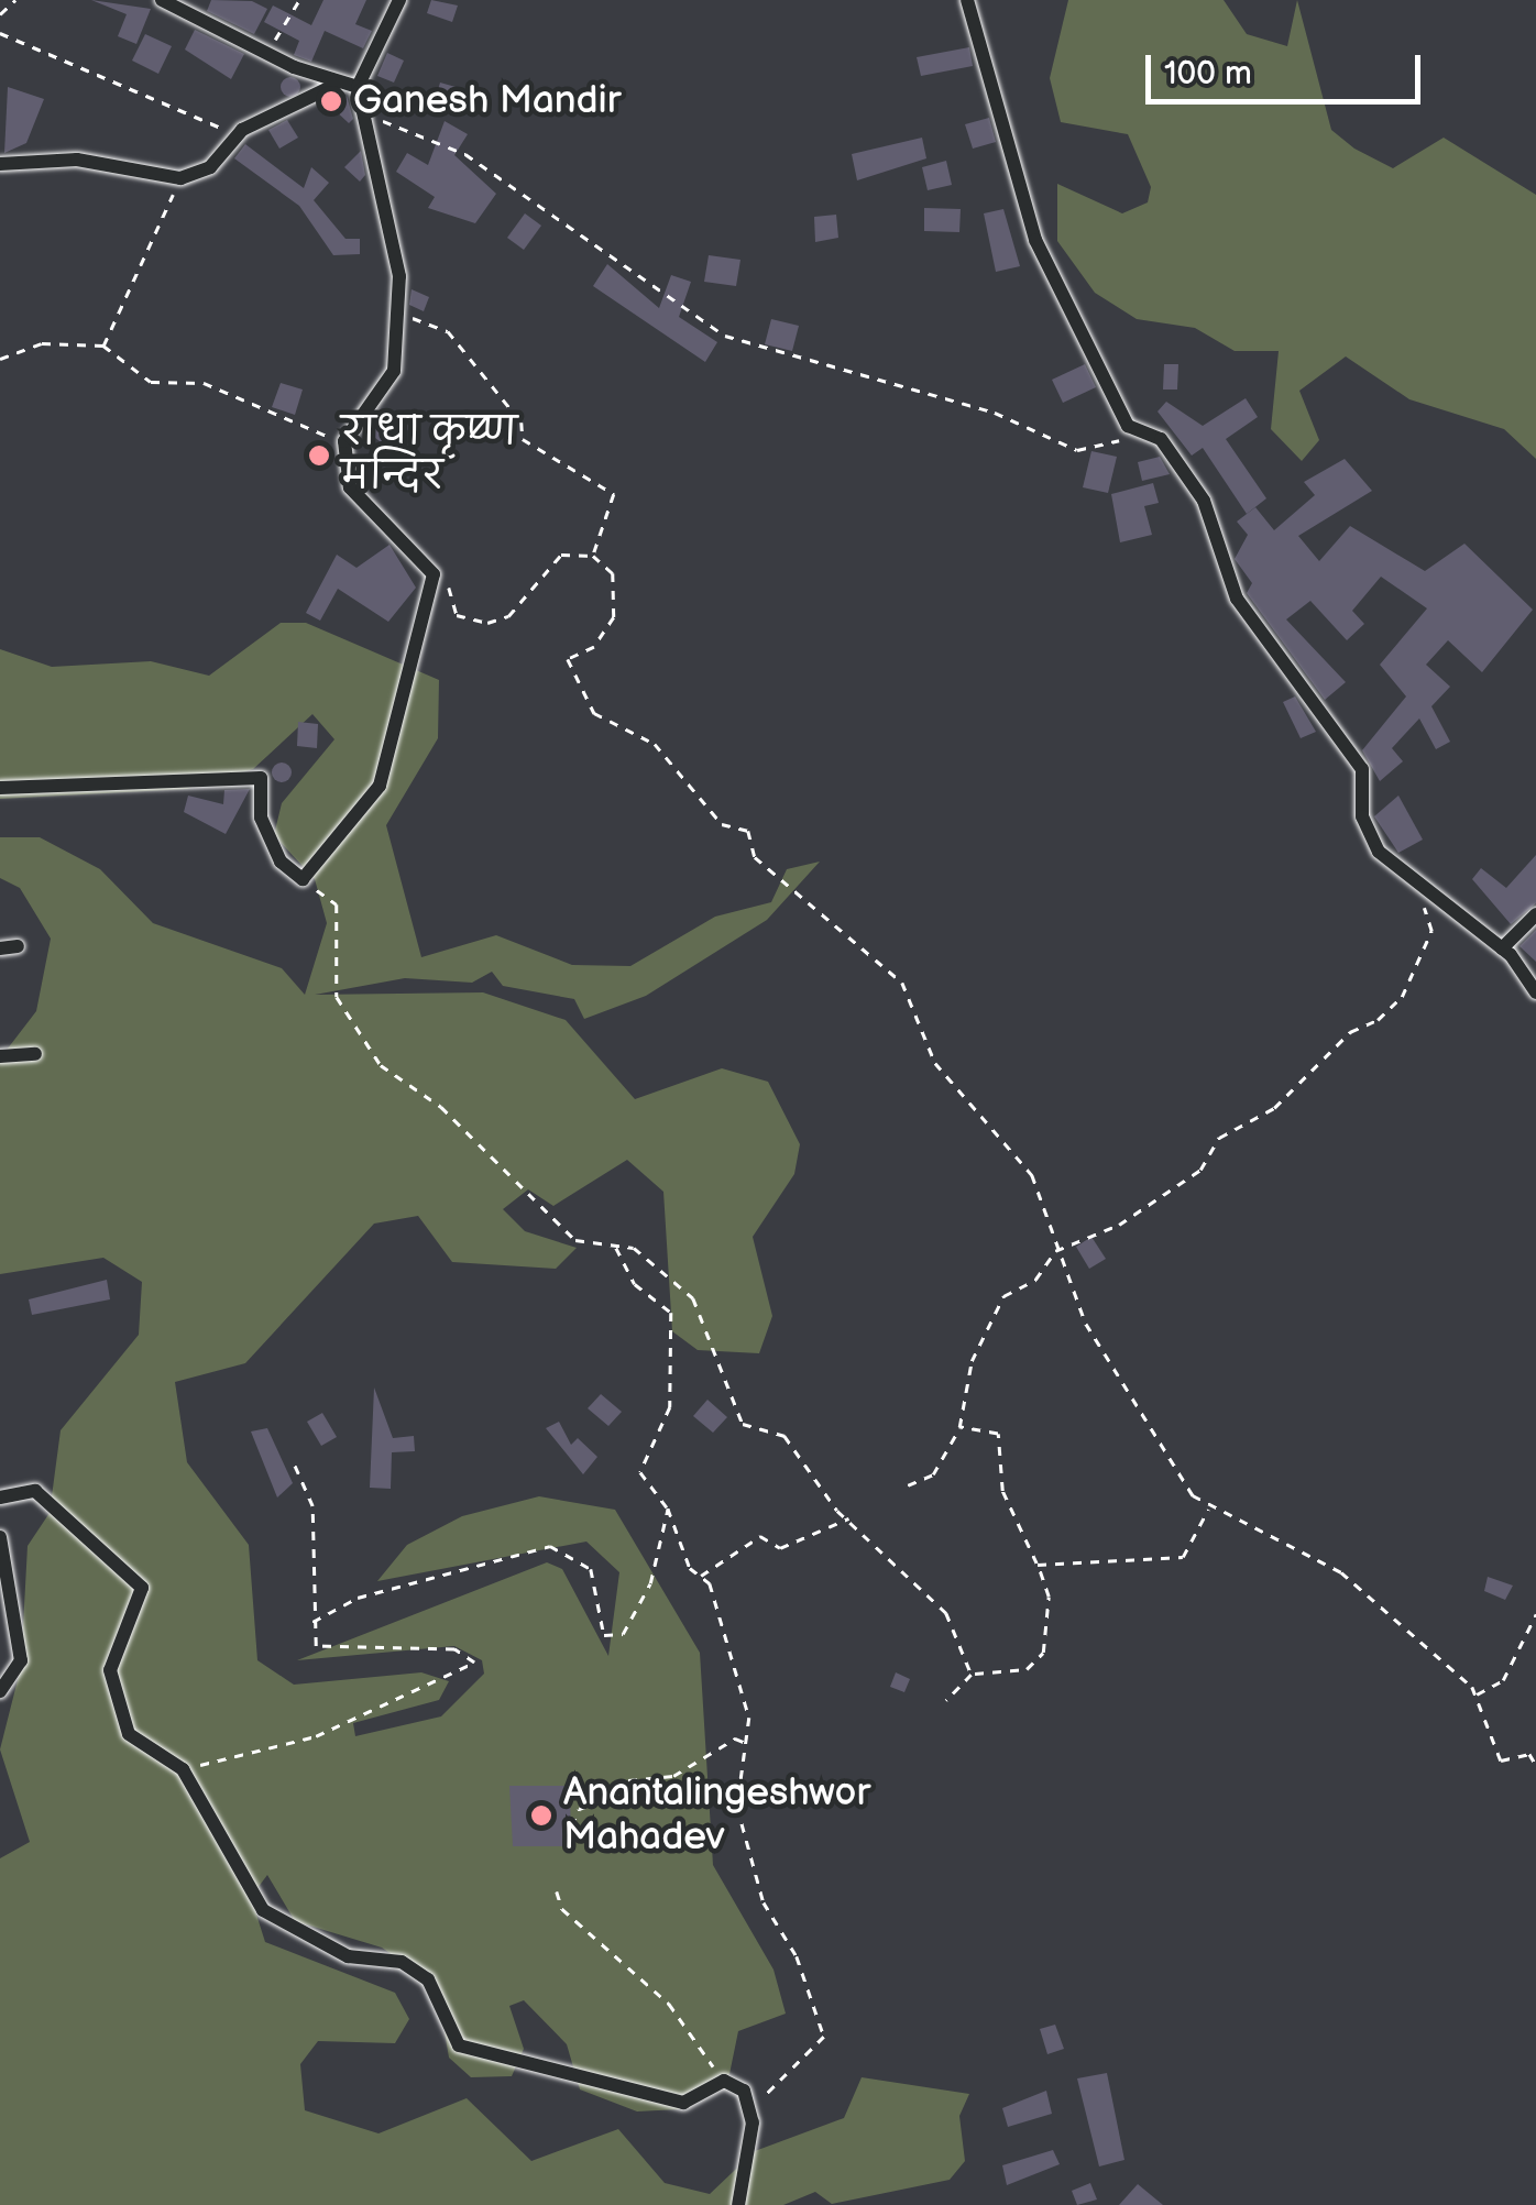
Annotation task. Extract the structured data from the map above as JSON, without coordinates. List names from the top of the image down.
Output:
{
  "places": ["Ganesh Mandir", "राधा कृष्ण मन्दिर", "Anantalingeshwor Mahadev"],
  "scale_bar": "100 m"
}
